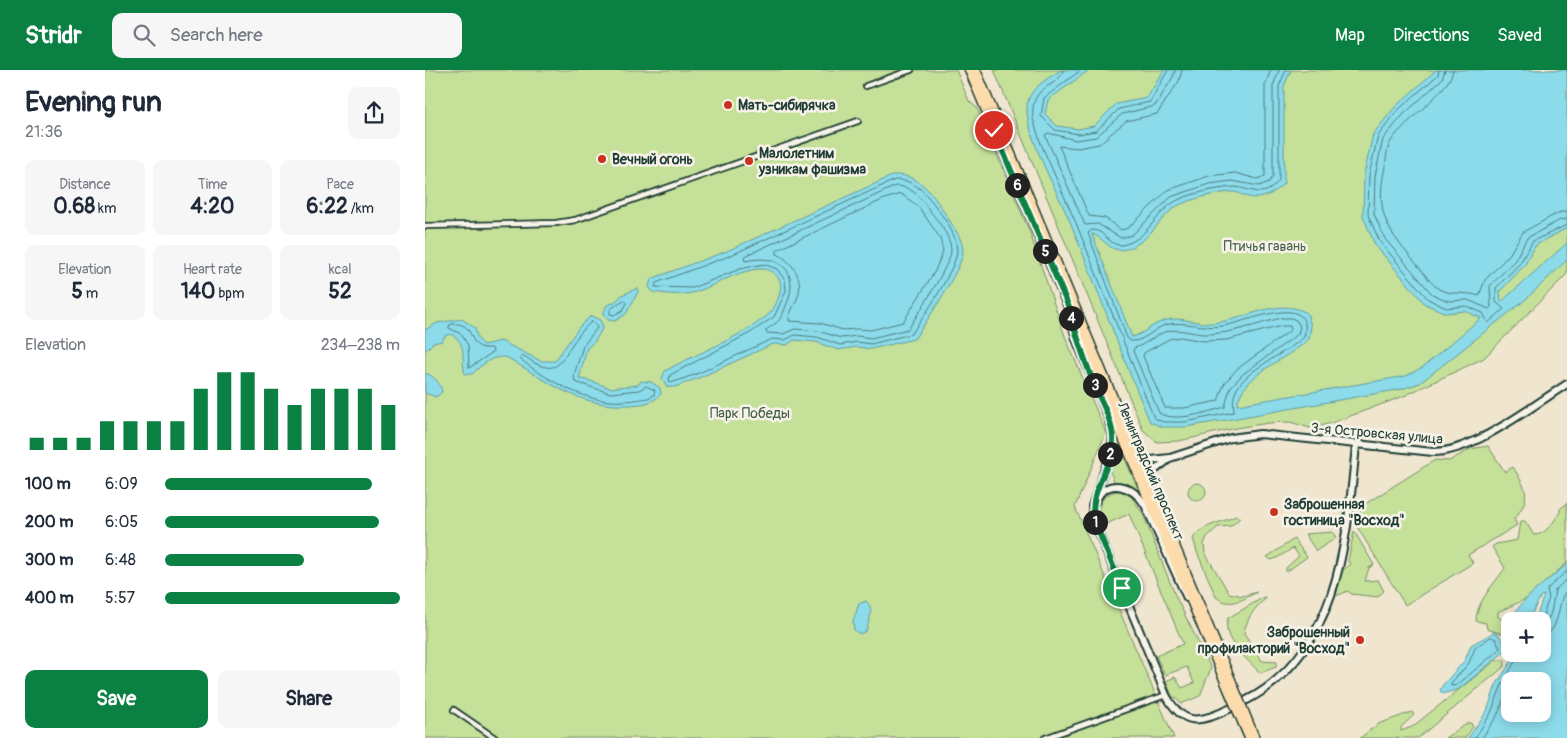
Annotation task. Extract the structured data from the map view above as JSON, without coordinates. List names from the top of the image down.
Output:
{
  "streets": {
    "main road": ["Ленинградский проспект"],
    "street": ["3-я Островская улица"]
  },
  "parks": ["Птичья гавань", "Парк Победы"],
  "places": [
    "Мать-сибирячка",
    "Вечный огонь",
    "Малолетним узникам фашизма",
    "Заброшенная гостиница \"Восход\"",
    "Заброшенный профилакторий \"Восход\""
  ],
  "page": {
    "header": "Stridr",
    "search": "Search here",
    "nav": ["Map", "Directions", "Saved"],
    "heading": ["Evening run", "21:36"],
    "stats": [
      ["Distance", "0.68 km"],
      ["Time", "4:20"],
      ["Pace", "6:22 /km"],
      ["Elevation", "5 m"],
      ["Heart rate", "140 bpm"],
      ["kcal", "52"]
    ],
    "pins": [
      "6",
      "5",
      "4",
      "3",
      "2",
      "1"
    ],
    "chart": ["Elevation", "234–238 m"],
    "list": [
      {
        "name": "100 m",
        "note": "6:09"
      },
      {
        "name": "200 m",
        "note": "6:05"
      },
      {
        "name": "300 m",
        "note": "6:48"
      },
      {
        "name": "400 m",
        "note": "5:57"
      }
    ],
    "map_buttons": ["+", "−"],
    "buttons": ["Save", "Share"]
  }
}
